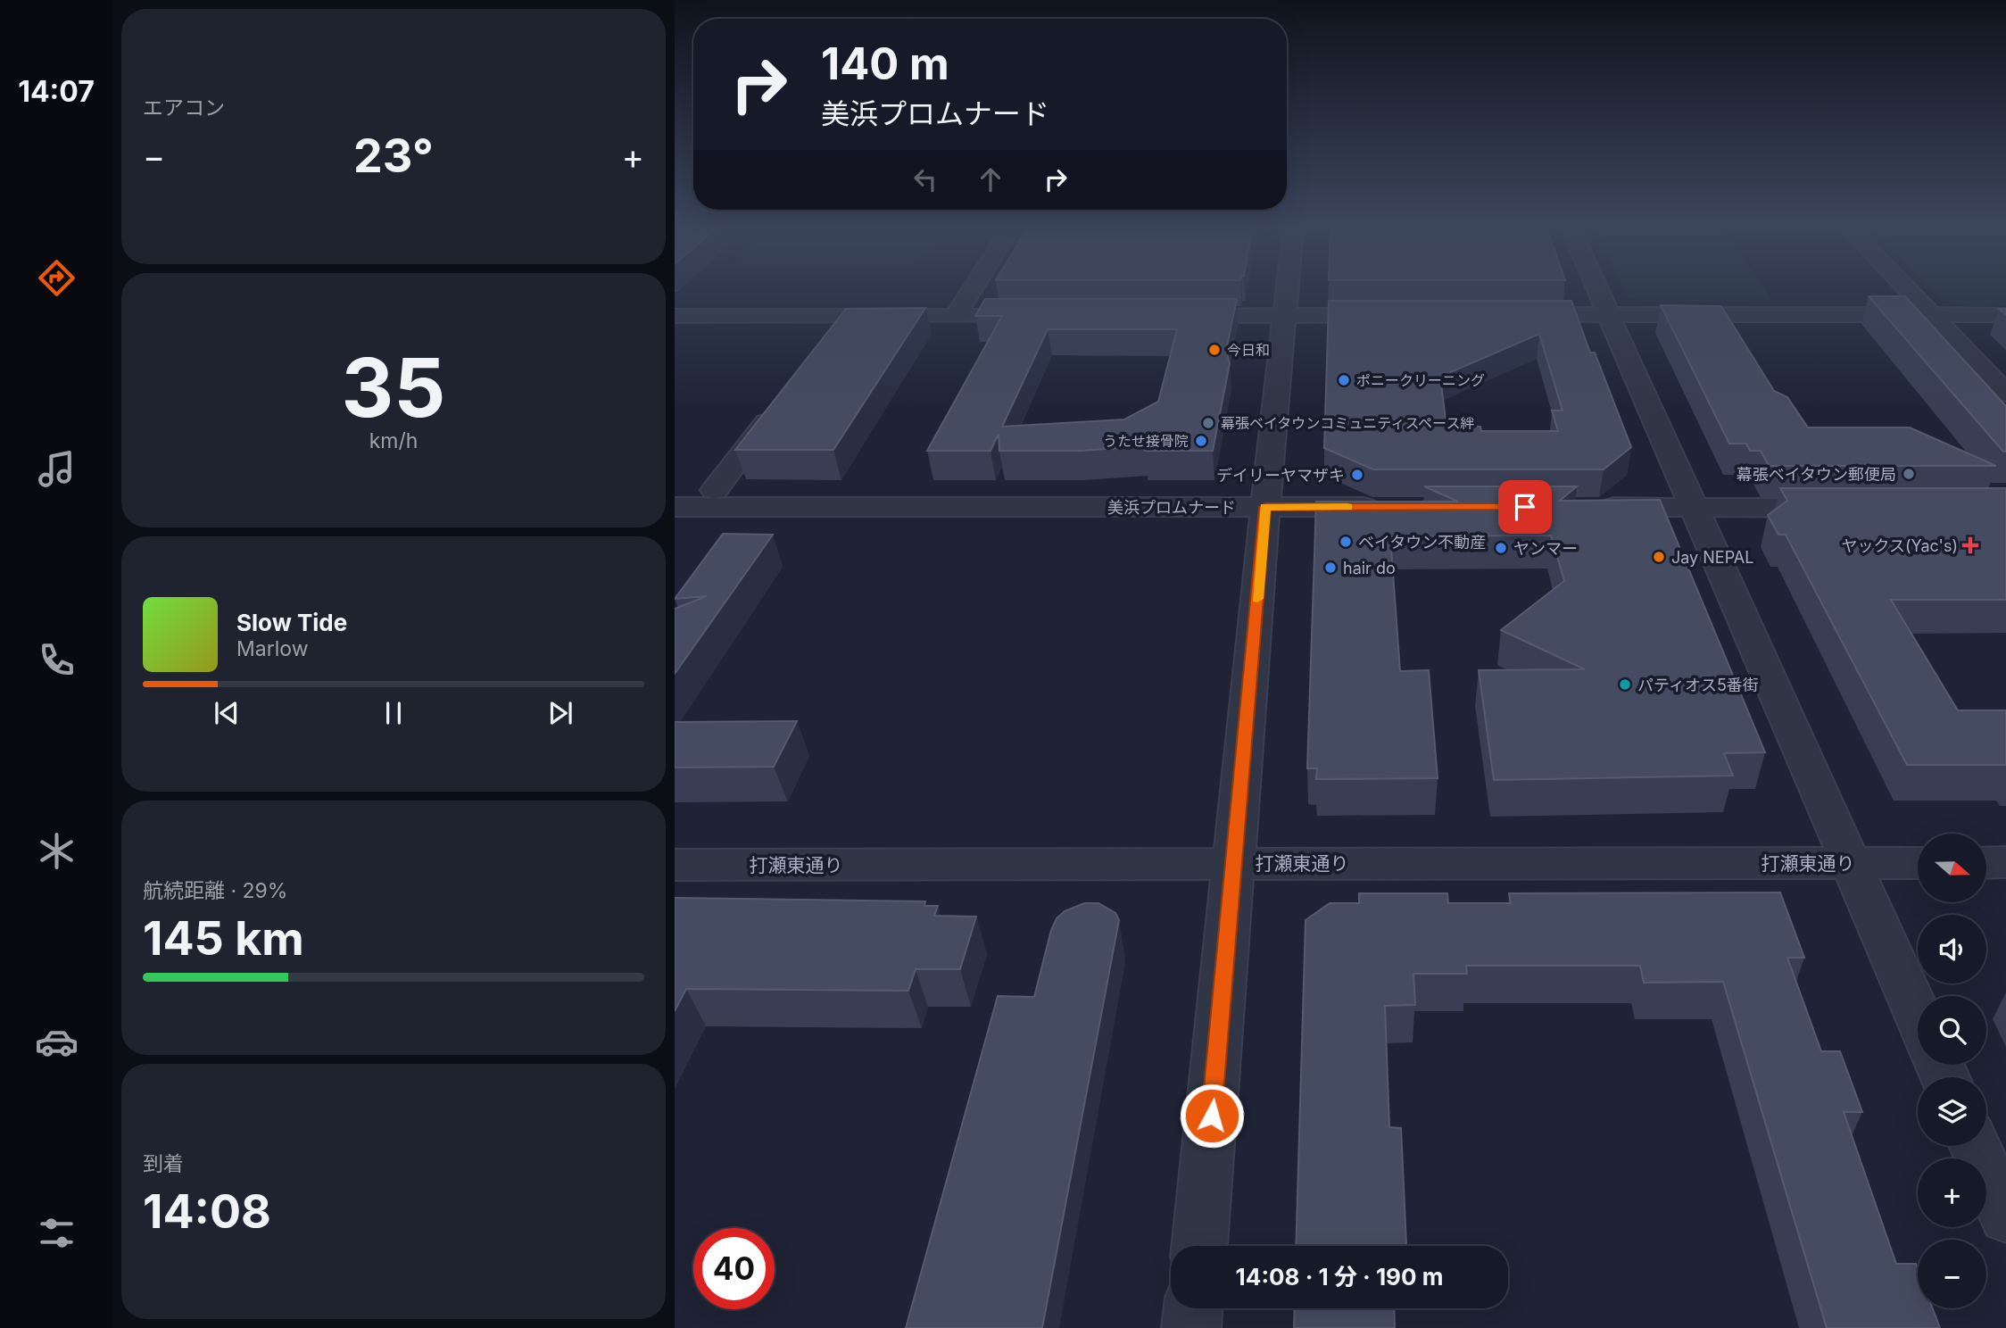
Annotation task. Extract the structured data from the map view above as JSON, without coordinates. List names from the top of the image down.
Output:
{
  "streets": {
    "street": ["美浜プロムナード", "打瀬東通り"]
  },
  "places": {
    "other": [
      "今日和",
      "ポニークリーニング",
      "幕張ベイタウンコミュニティスペース絆",
      "うたせ接骨院",
      "幕張ベイタウン郵便局",
      "デイリーヤマザキ",
      "ベイタウン不動産",
      "ヤンマー",
      "Jay NEPAL",
      "hair do",
      "パティオス5番街"
    ],
    "health": ["ヤックス(Yac's)"]
  },
  "north": "right",
  "page": {
    "tabs": "14:07",
    "tile": [
      "エアコン",
      ["35", "km/h"],
      ["航続距離 · 29%", "145 km"],
      ["到着", "14:08"]
    ],
    "turn": ["140 m", "美浜プロムナード"],
    "heat": ["−", "23°", "+"],
    "song": ["Slow Tide", "Marlow"],
    "map_buttons": ["+", "−"],
    "limit": "40",
    "trip": "14:08 · 1 分 · 190 m"
  }
}
